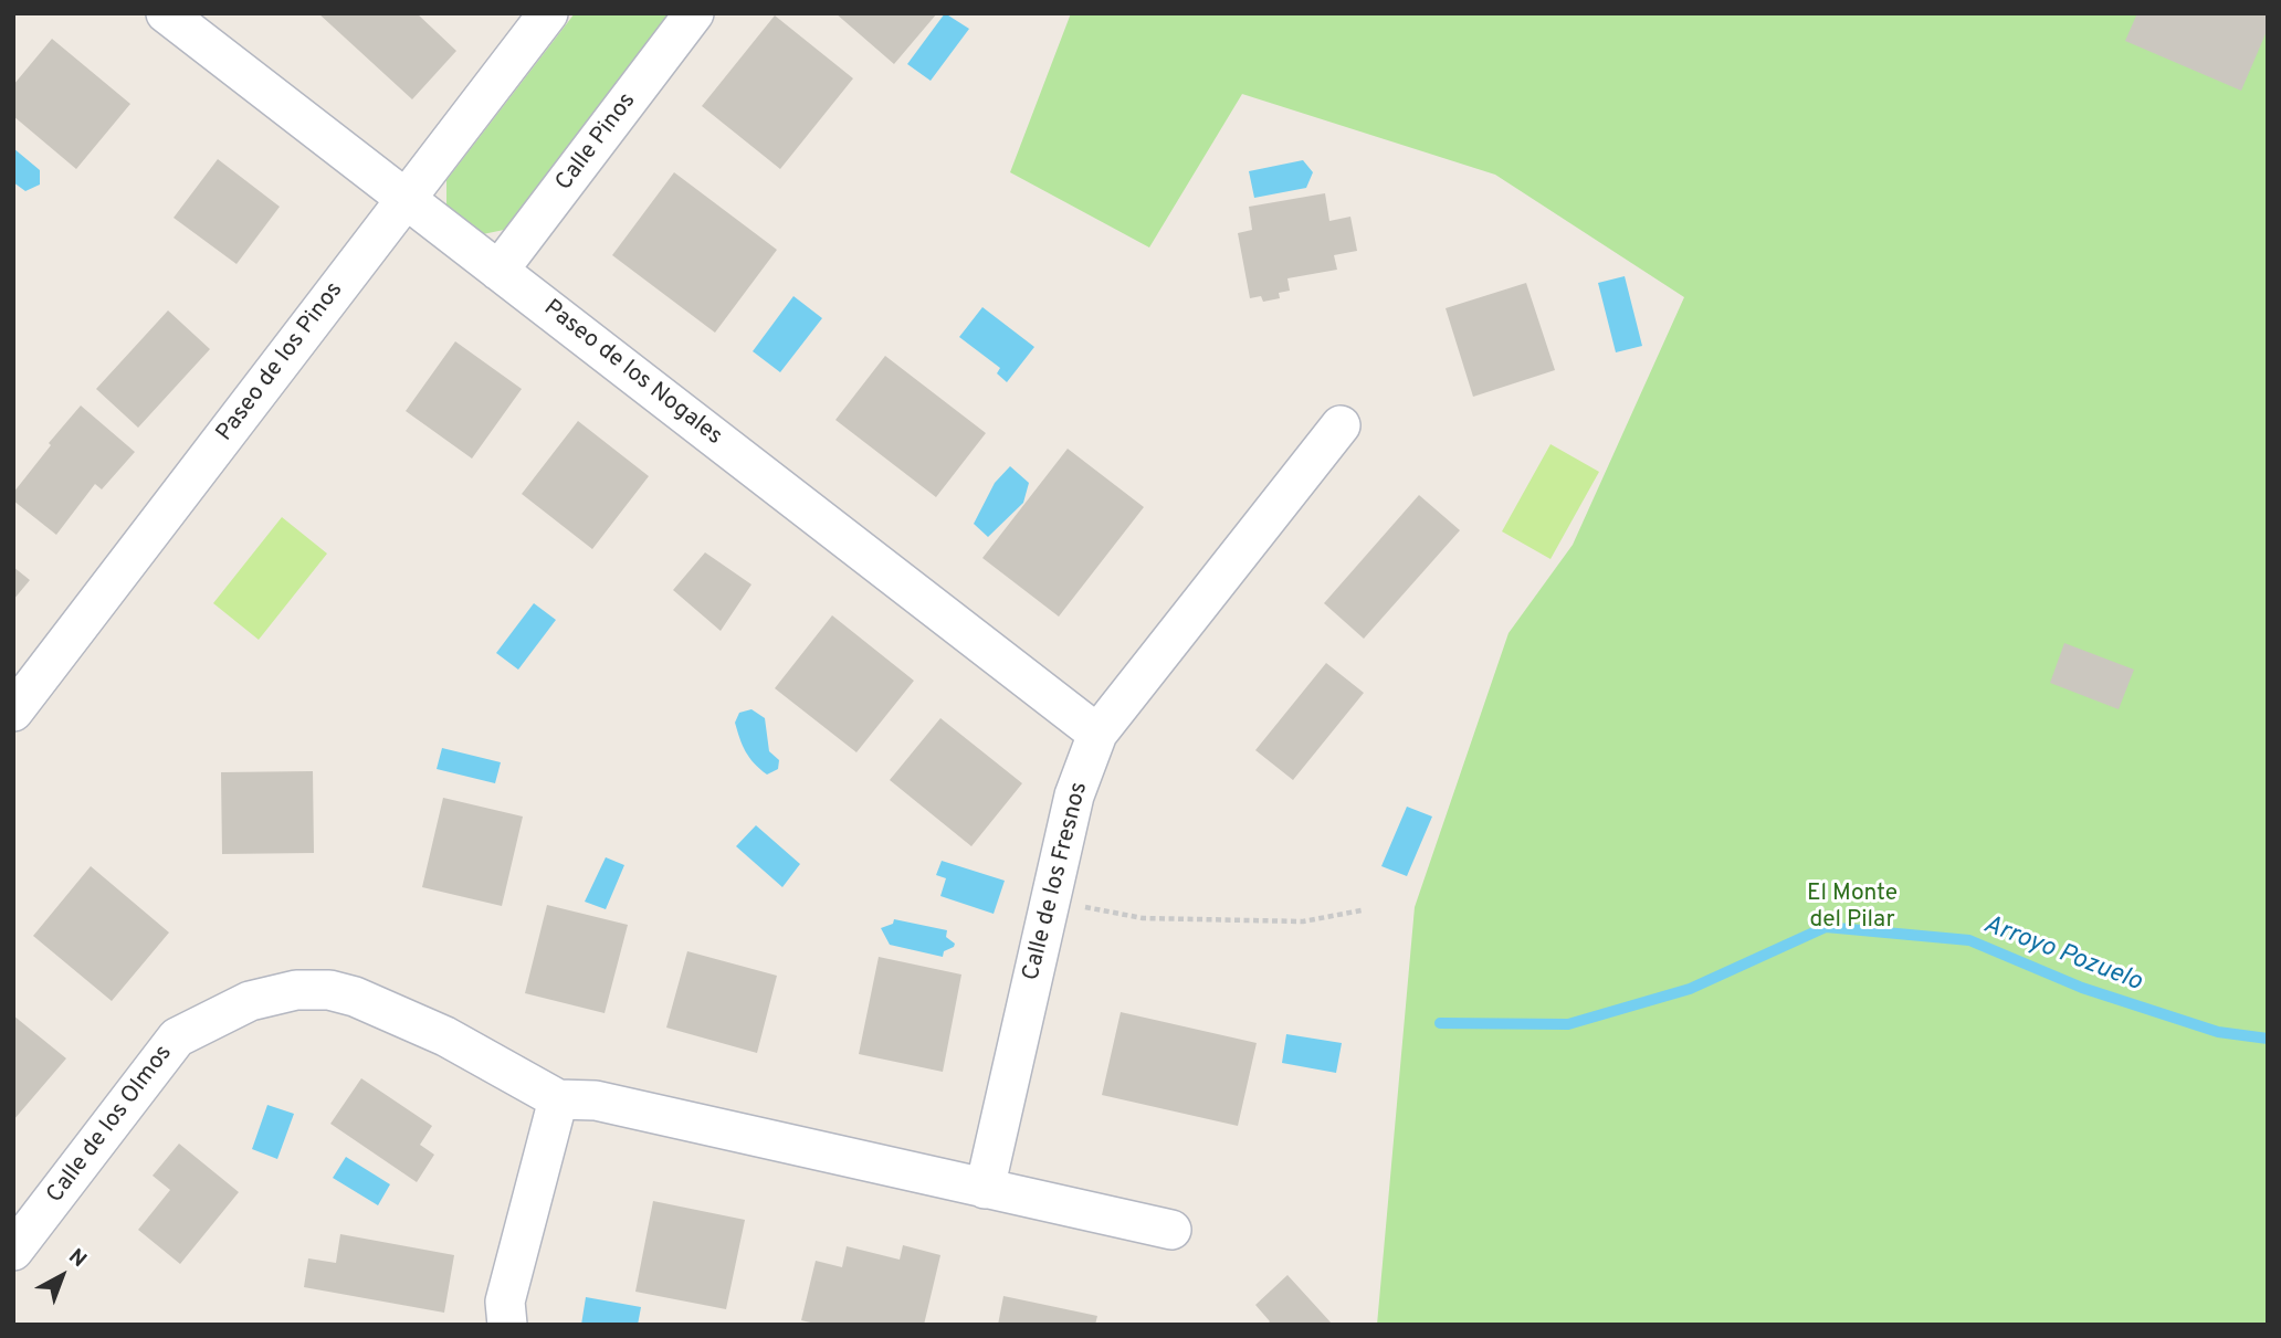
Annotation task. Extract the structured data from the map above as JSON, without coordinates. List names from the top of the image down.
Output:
{
  "streets": {
    "street": [
      "Calle Pinos",
      "Paseo de los Pinos",
      "Paseo de los Nogales",
      "Calle de los Fresnos",
      "Calle de los Olmos"
    ]
  },
  "crossings": [
    ["Calle Pinos", "Paseo de los Nogales"],
    ["Paseo de los Pinos", "Paseo de los Nogales"],
    ["Paseo de los Nogales", "Calle de los Fresnos"]
  ],
  "water": ["Arroyo Pozuelo"],
  "parks": ["El Monte del Pilar"],
  "north": "top right"
}
